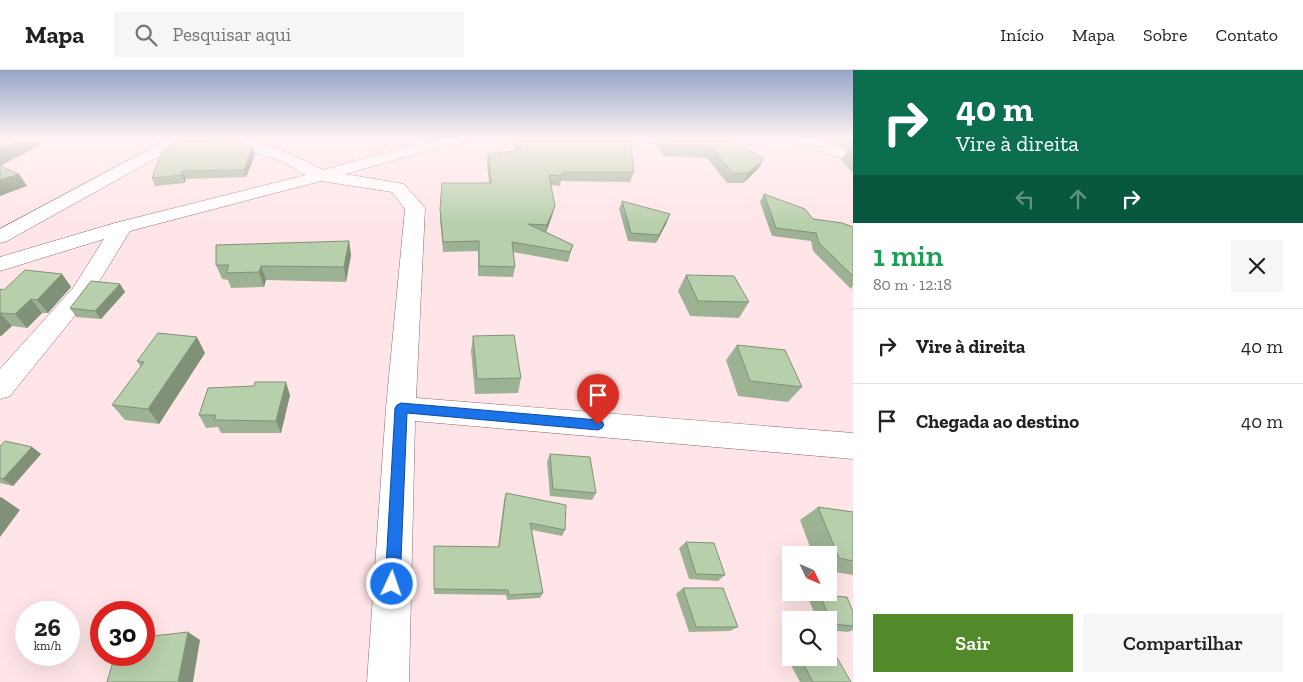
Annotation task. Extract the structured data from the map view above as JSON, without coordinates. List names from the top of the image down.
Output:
{
  "north": "bottom right",
  "page": {
    "header": "Mapa",
    "search": "Pesquisar aqui",
    "nav": [
      "Início",
      "Mapa",
      "Sobre",
      "Contato"
    ],
    "turn": ["40 m", "Vire à direita"],
    "heading": ["1 min", "80 m · 12:18"],
    "list": [
      {
        "name": "Vire à direita",
        "value": "40 m"
      },
      {
        "name": "Chegada ao destino",
        "value": "40 m"
      }
    ],
    "speed": "26 km/h",
    "limit": "30",
    "buttons": ["Sair", "Compartilhar"]
  }
}
